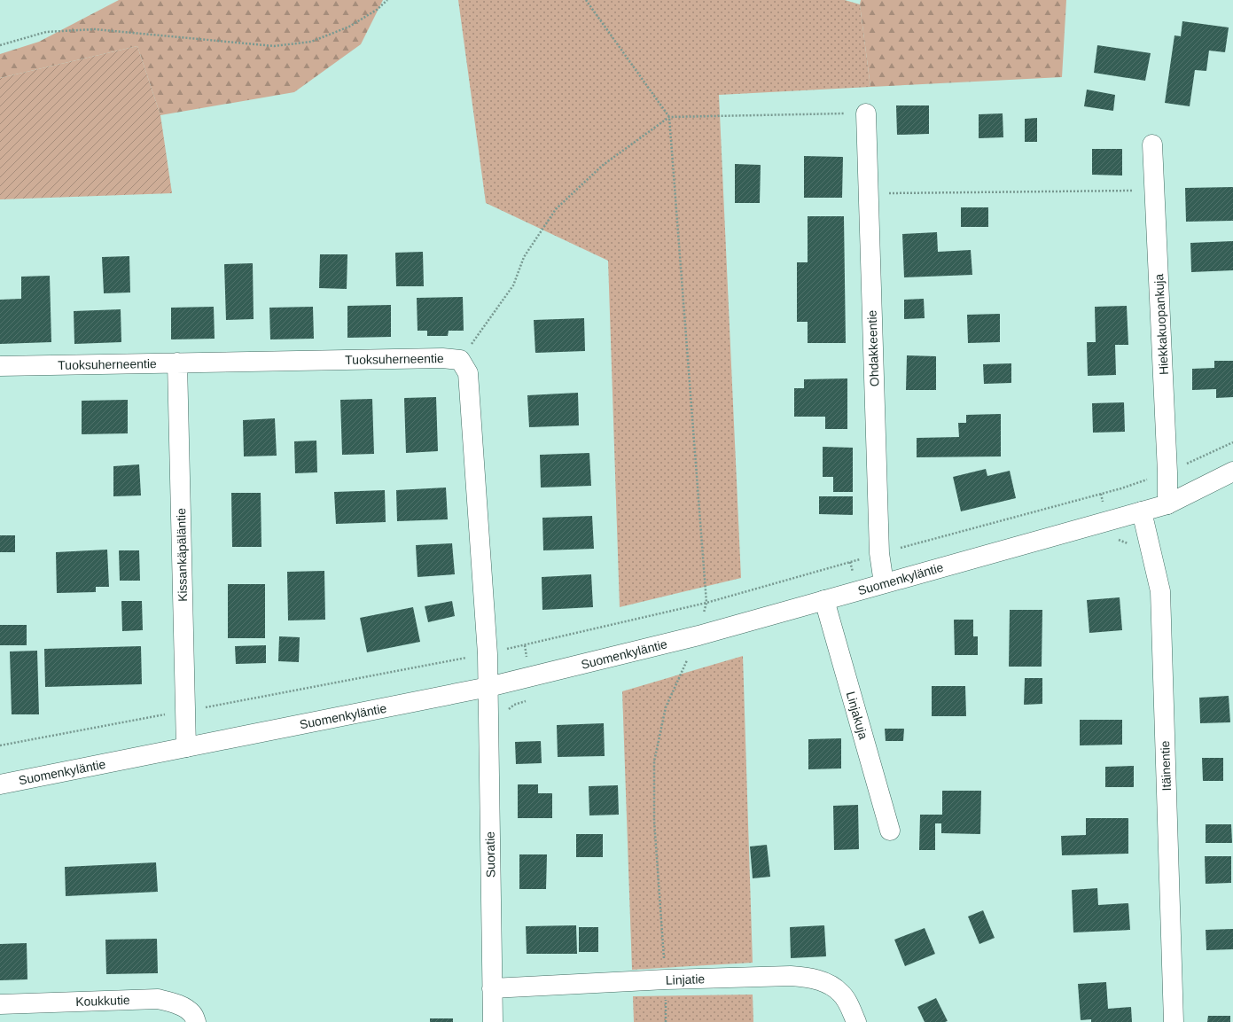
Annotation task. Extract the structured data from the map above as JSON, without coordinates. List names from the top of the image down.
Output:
{
  "streets": {
    "street": [
      "Hiekkakuopankuja",
      "Ohdakkeentie",
      "Tuoksuherneentie",
      "Kissankäpäläntie",
      "Suomenkyläntie",
      "Linjakuja",
      "Itäinentie",
      "Suoratie",
      "Linjatie",
      "Koukkutie"
    ]
  },
  "crossings": [
    ["Hiekkakuopankuja", "Suomenkyläntie"],
    ["Ohdakkeentie", "Suomenkyläntie"],
    ["Tuoksuherneentie", "Kissankäpäläntie"],
    ["Tuoksuherneentie", "Suomenkyläntie"],
    ["Tuoksuherneentie", "Suoratie"],
    ["Kissankäpäläntie", "Suomenkyläntie"],
    ["Suomenkyläntie", "Linjakuja"],
    ["Suomenkyläntie", "Itäinentie"],
    ["Suomenkyläntie", "Suoratie"],
    ["Suoratie", "Linjatie"]
  ]
}
